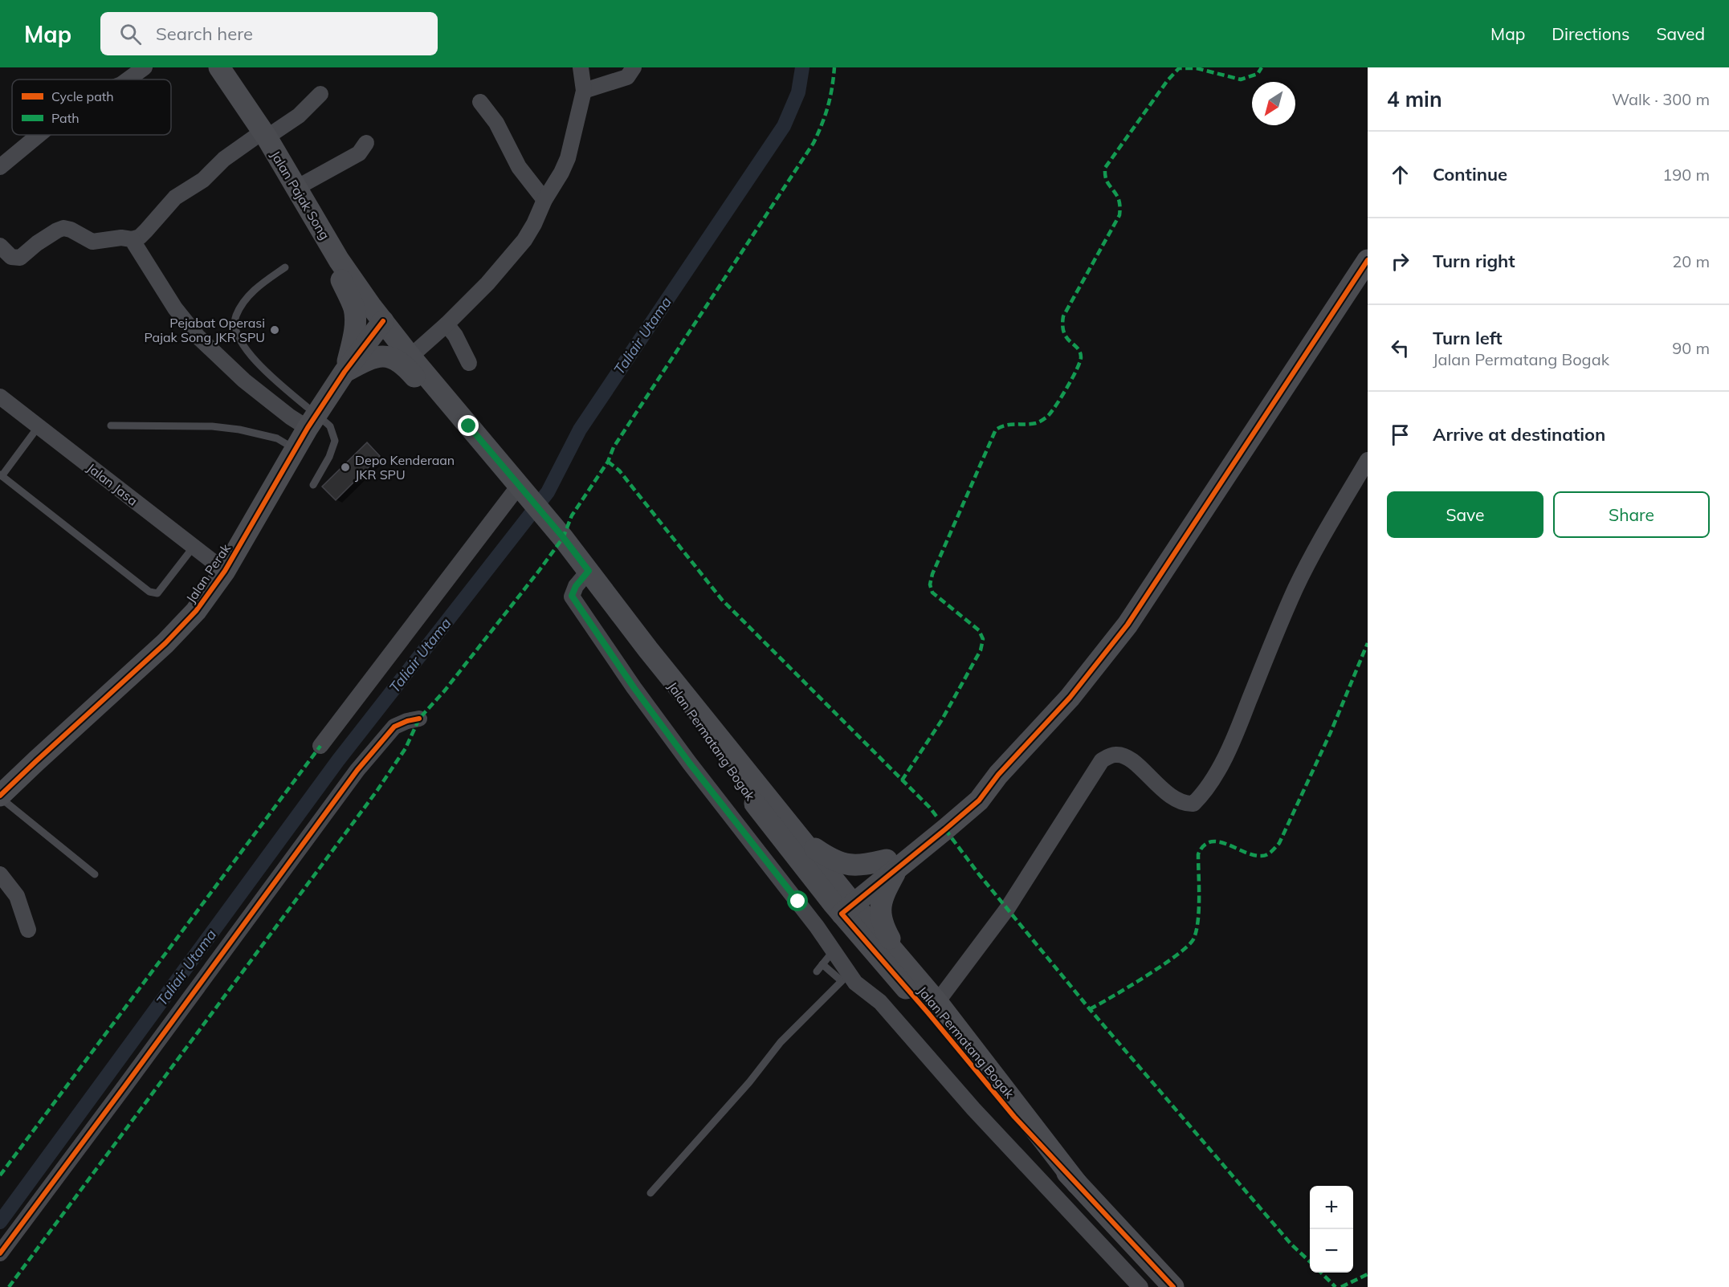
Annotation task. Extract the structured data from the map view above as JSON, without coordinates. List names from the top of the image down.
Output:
{
  "streets": {
    "street": [
      "Jalan Pajak Song",
      "Jalan Jasa",
      "Jalan Perak",
      "Jalan Permatang Bogak"
    ]
  },
  "crossings": [
    ["Jalan Pajak Song", "Jalan Perak"],
    ["Jalan Pajak Song", "Jalan Permatang Bogak"],
    ["Jalan Jasa", "Jalan Perak"],
    ["Jalan Perak", "Jalan Permatang Bogak"]
  ],
  "water": ["Taliair Utama"],
  "places": ["Pejabat Operasi Pajak Song JKR SPU", "Depo Kenderaan JKR SPU"],
  "legend": ["Cycle path", "Path"],
  "north": "bottom left",
  "page": {
    "header": "Map",
    "search": "Search here",
    "nav": ["Map", "Directions", "Saved"],
    "heading": ["4 min", "Walk · 300 m"],
    "list": [
      ["Continue", "190 m"],
      ["Turn right", "20 m"],
      ["Turn left", "Jalan Permatang Bogak", "90 m"],
      "Arrive at destination"
    ],
    "buttons": ["Save", "Share"],
    "map_buttons": ["+", "−"]
  }
}
